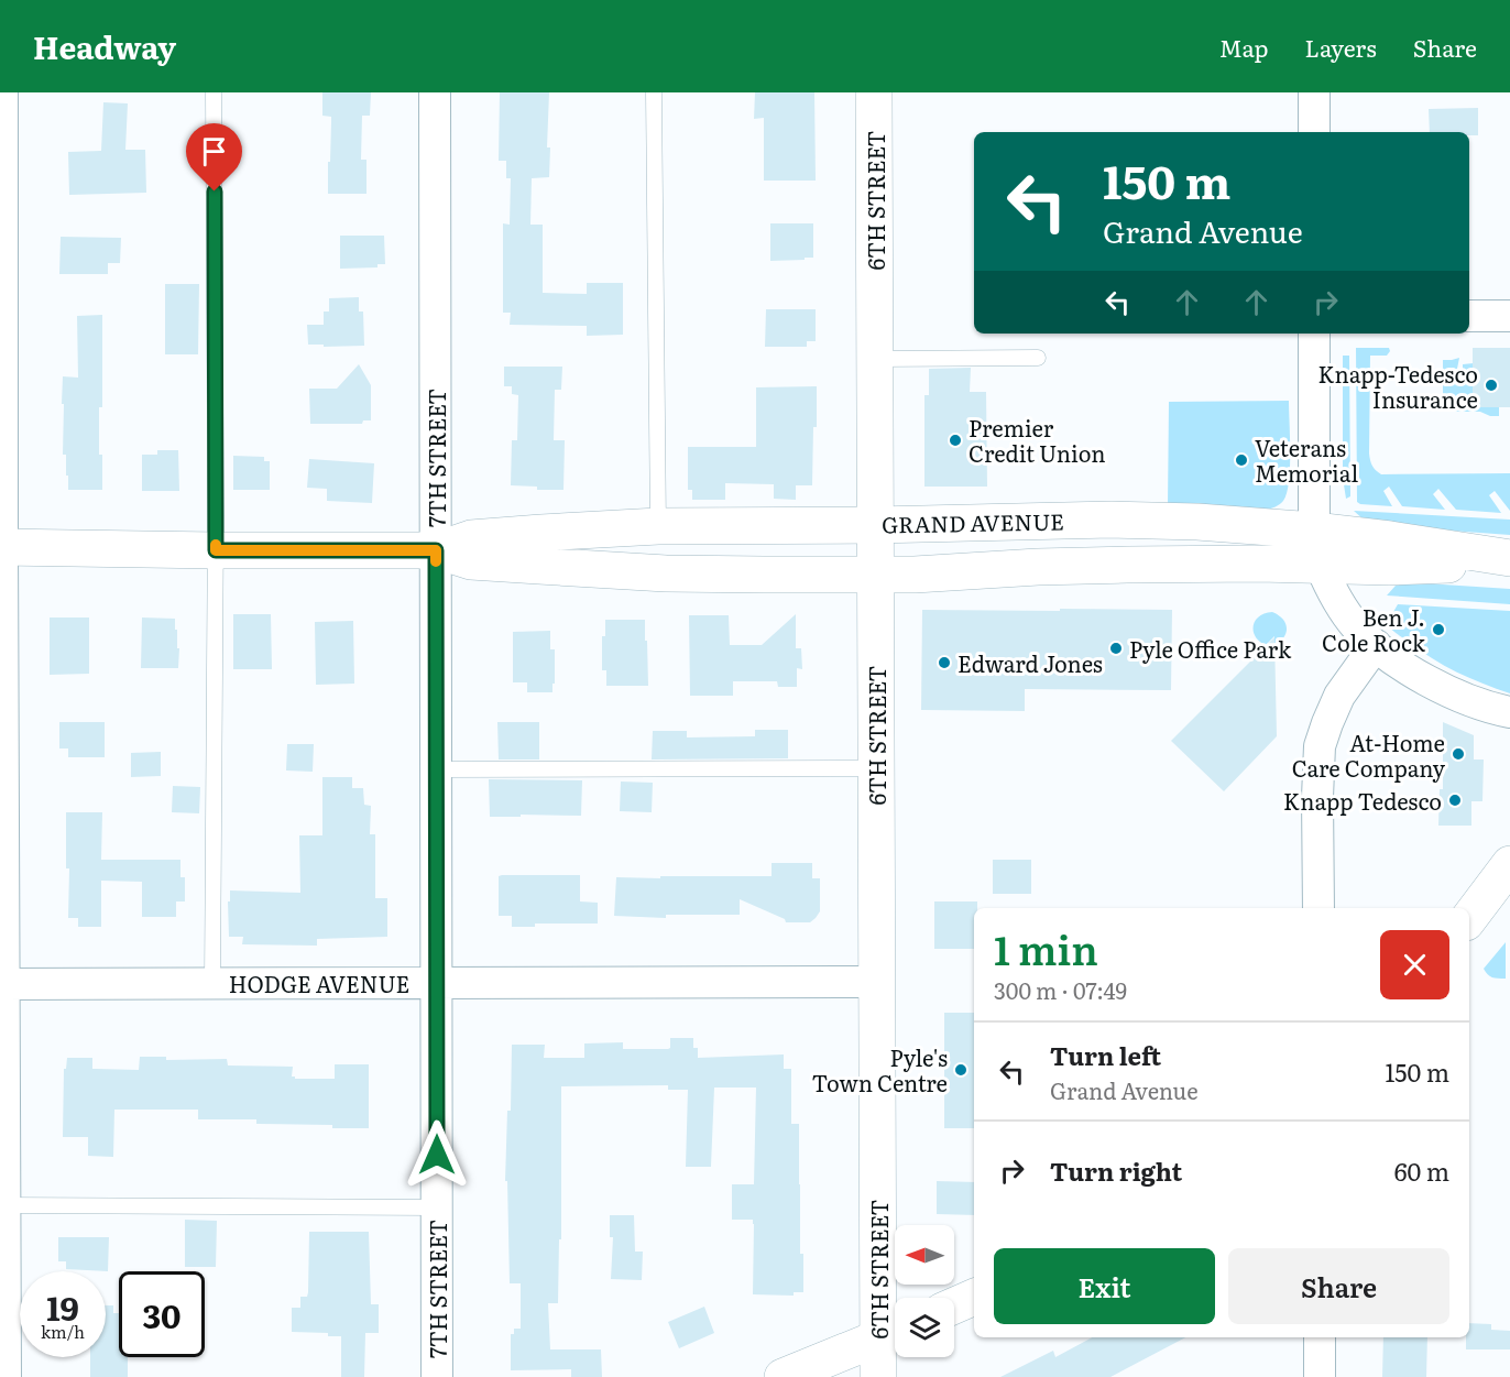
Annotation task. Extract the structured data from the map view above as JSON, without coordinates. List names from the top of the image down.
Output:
{
  "streets": {
    "main road": ["6TH STREET", "GRAND AVENUE"],
    "street": ["7TH STREET", "HODGE AVENUE"]
  },
  "crossings": [
    ["6TH STREET", "GRAND AVENUE"],
    ["6TH STREET", "HODGE AVENUE"],
    ["7TH STREET", "GRAND AVENUE"],
    ["7TH STREET", "HODGE AVENUE"]
  ],
  "places": [
    "Knapp-Tedesco Insurance",
    "Premier Credit Union",
    "Veterans Memorial",
    "Ben J. Cole Rock",
    "Pyle Office Park",
    "Edward Jones",
    "At-Home Care Company",
    "Knapp Tedesco",
    "Pyle's Town Centre"
  ],
  "north": "left",
  "page": {
    "header": "Headway",
    "nav": ["Map", "Layers", "Share"],
    "turn": ["150 m", "Grand Avenue"],
    "heading": ["1 min", "300 m · 07:49"],
    "list": [
      {
        "name": "Turn left",
        "note": "Grand Avenue",
        "value": "150 m"
      },
      {
        "name": "Turn right",
        "value": "60 m"
      }
    ],
    "buttons": ["Exit", "Share"],
    "speed": "19 km/h",
    "limit": "30"
  }
}
